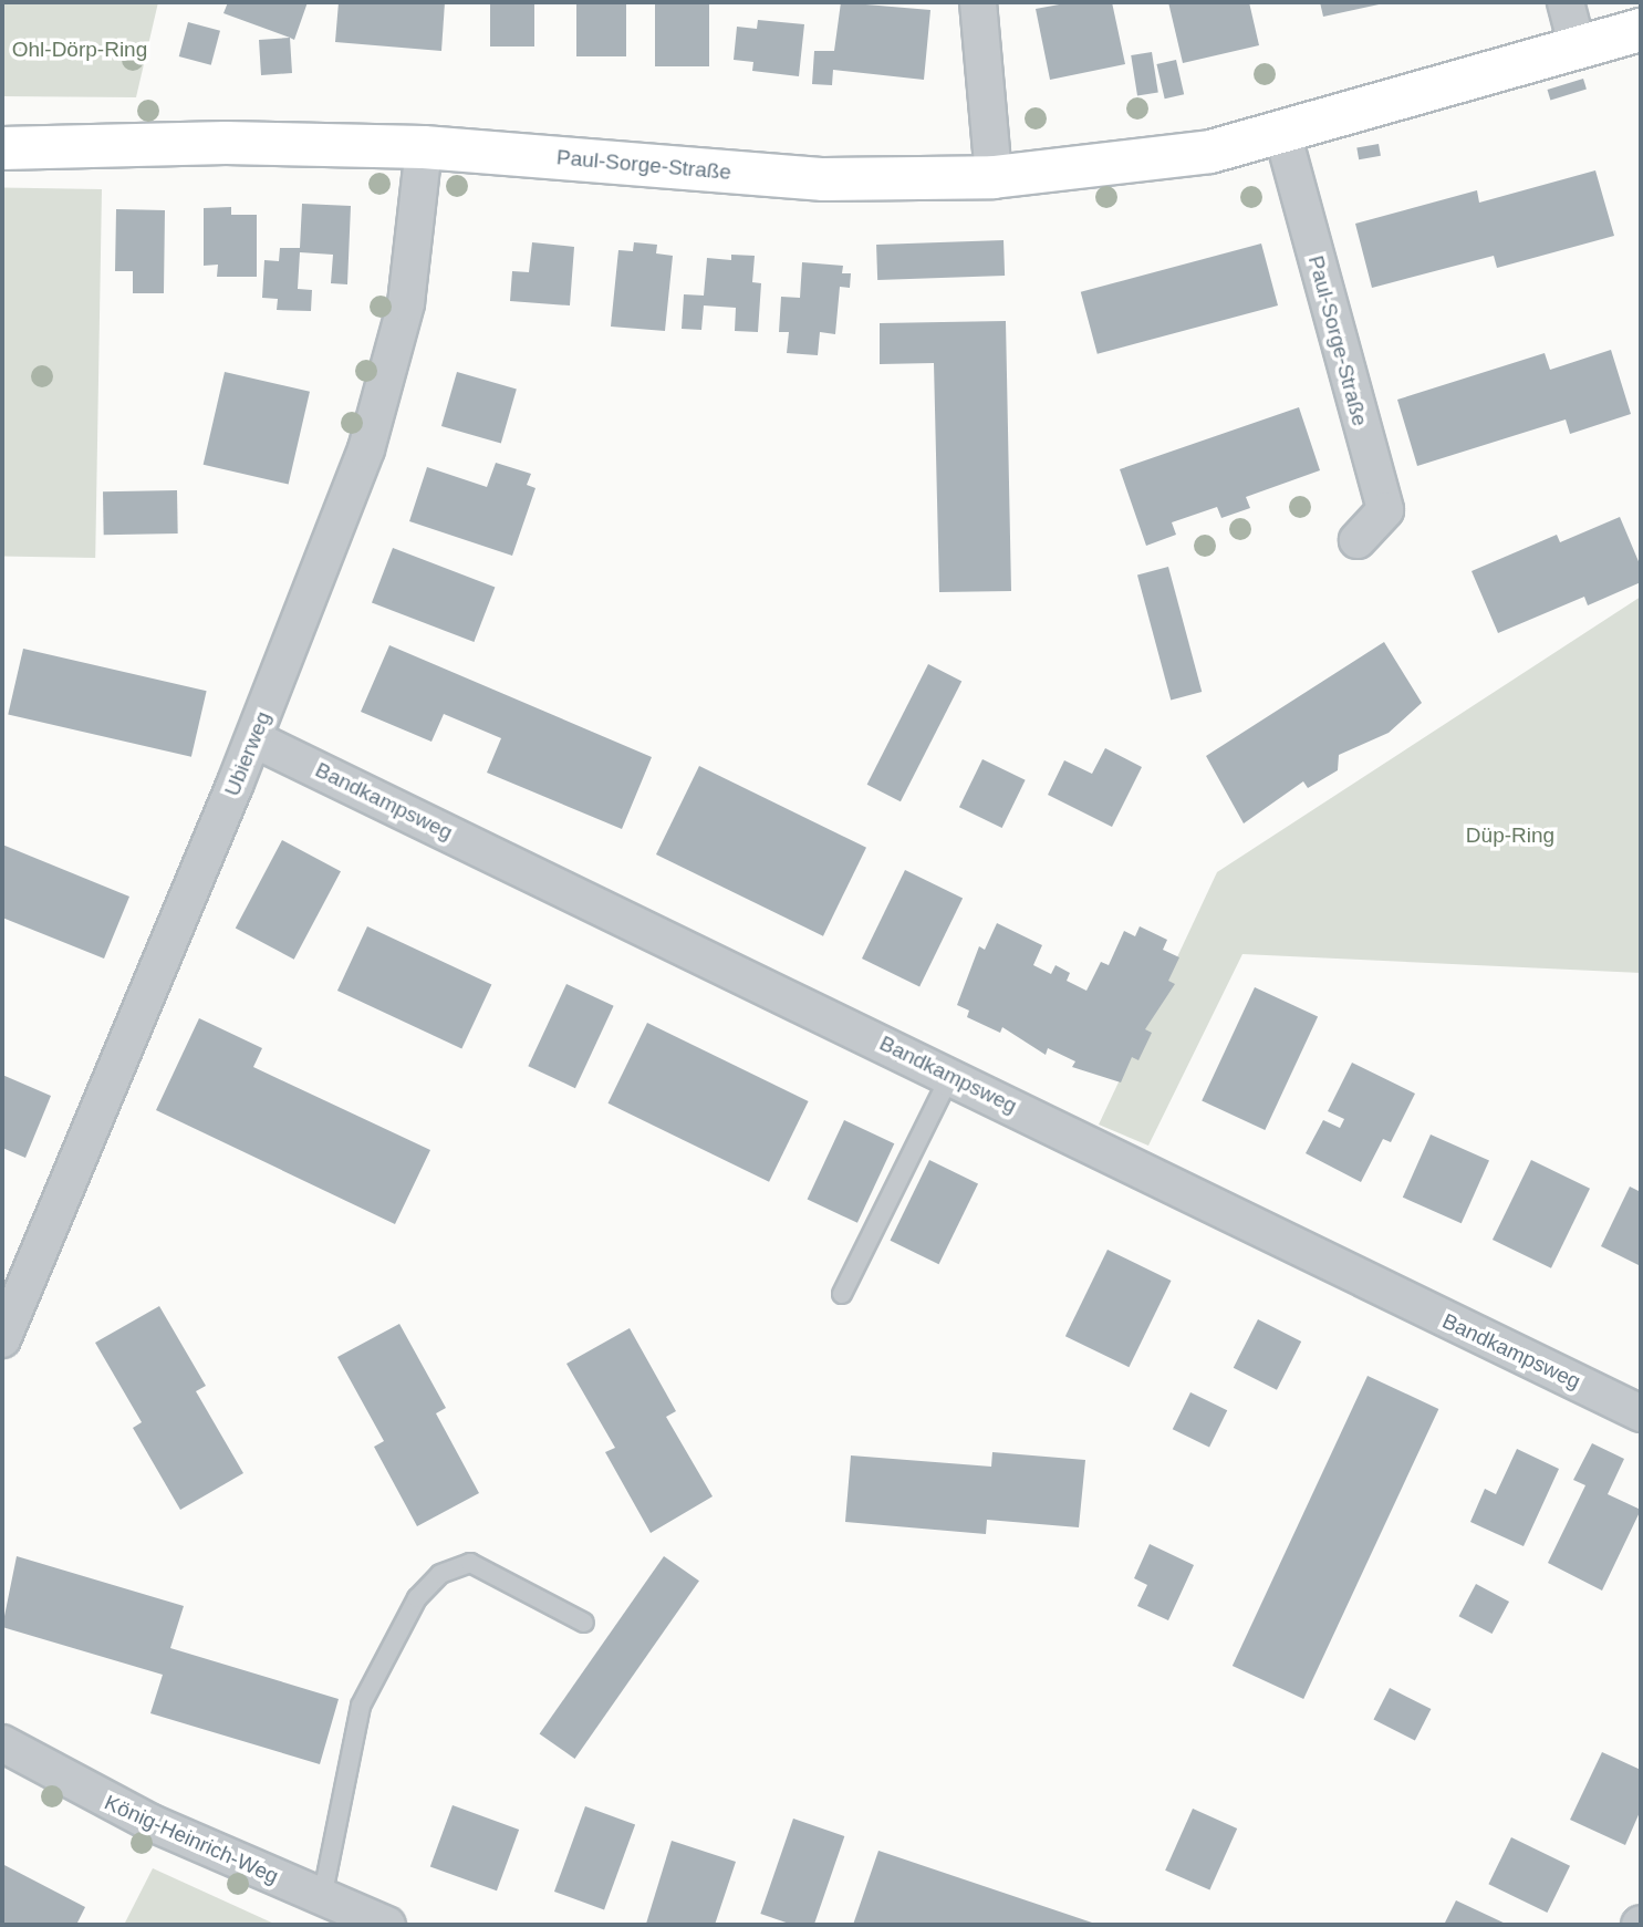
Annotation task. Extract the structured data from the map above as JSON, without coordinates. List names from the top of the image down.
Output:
{
  "streets": {
    "street": [
      "Paul-Sorge-Straße",
      "Ubierweg",
      "Bandkampsweg",
      "König-Heinrich-Weg"
    ]
  },
  "crossings": [
    ["Paul-Sorge-Straße", "Ubierweg"],
    ["Ubierweg", "Bandkampsweg"]
  ],
  "parks": ["Ohl-Dörp-Ring", "Düp-Ring"]
}
